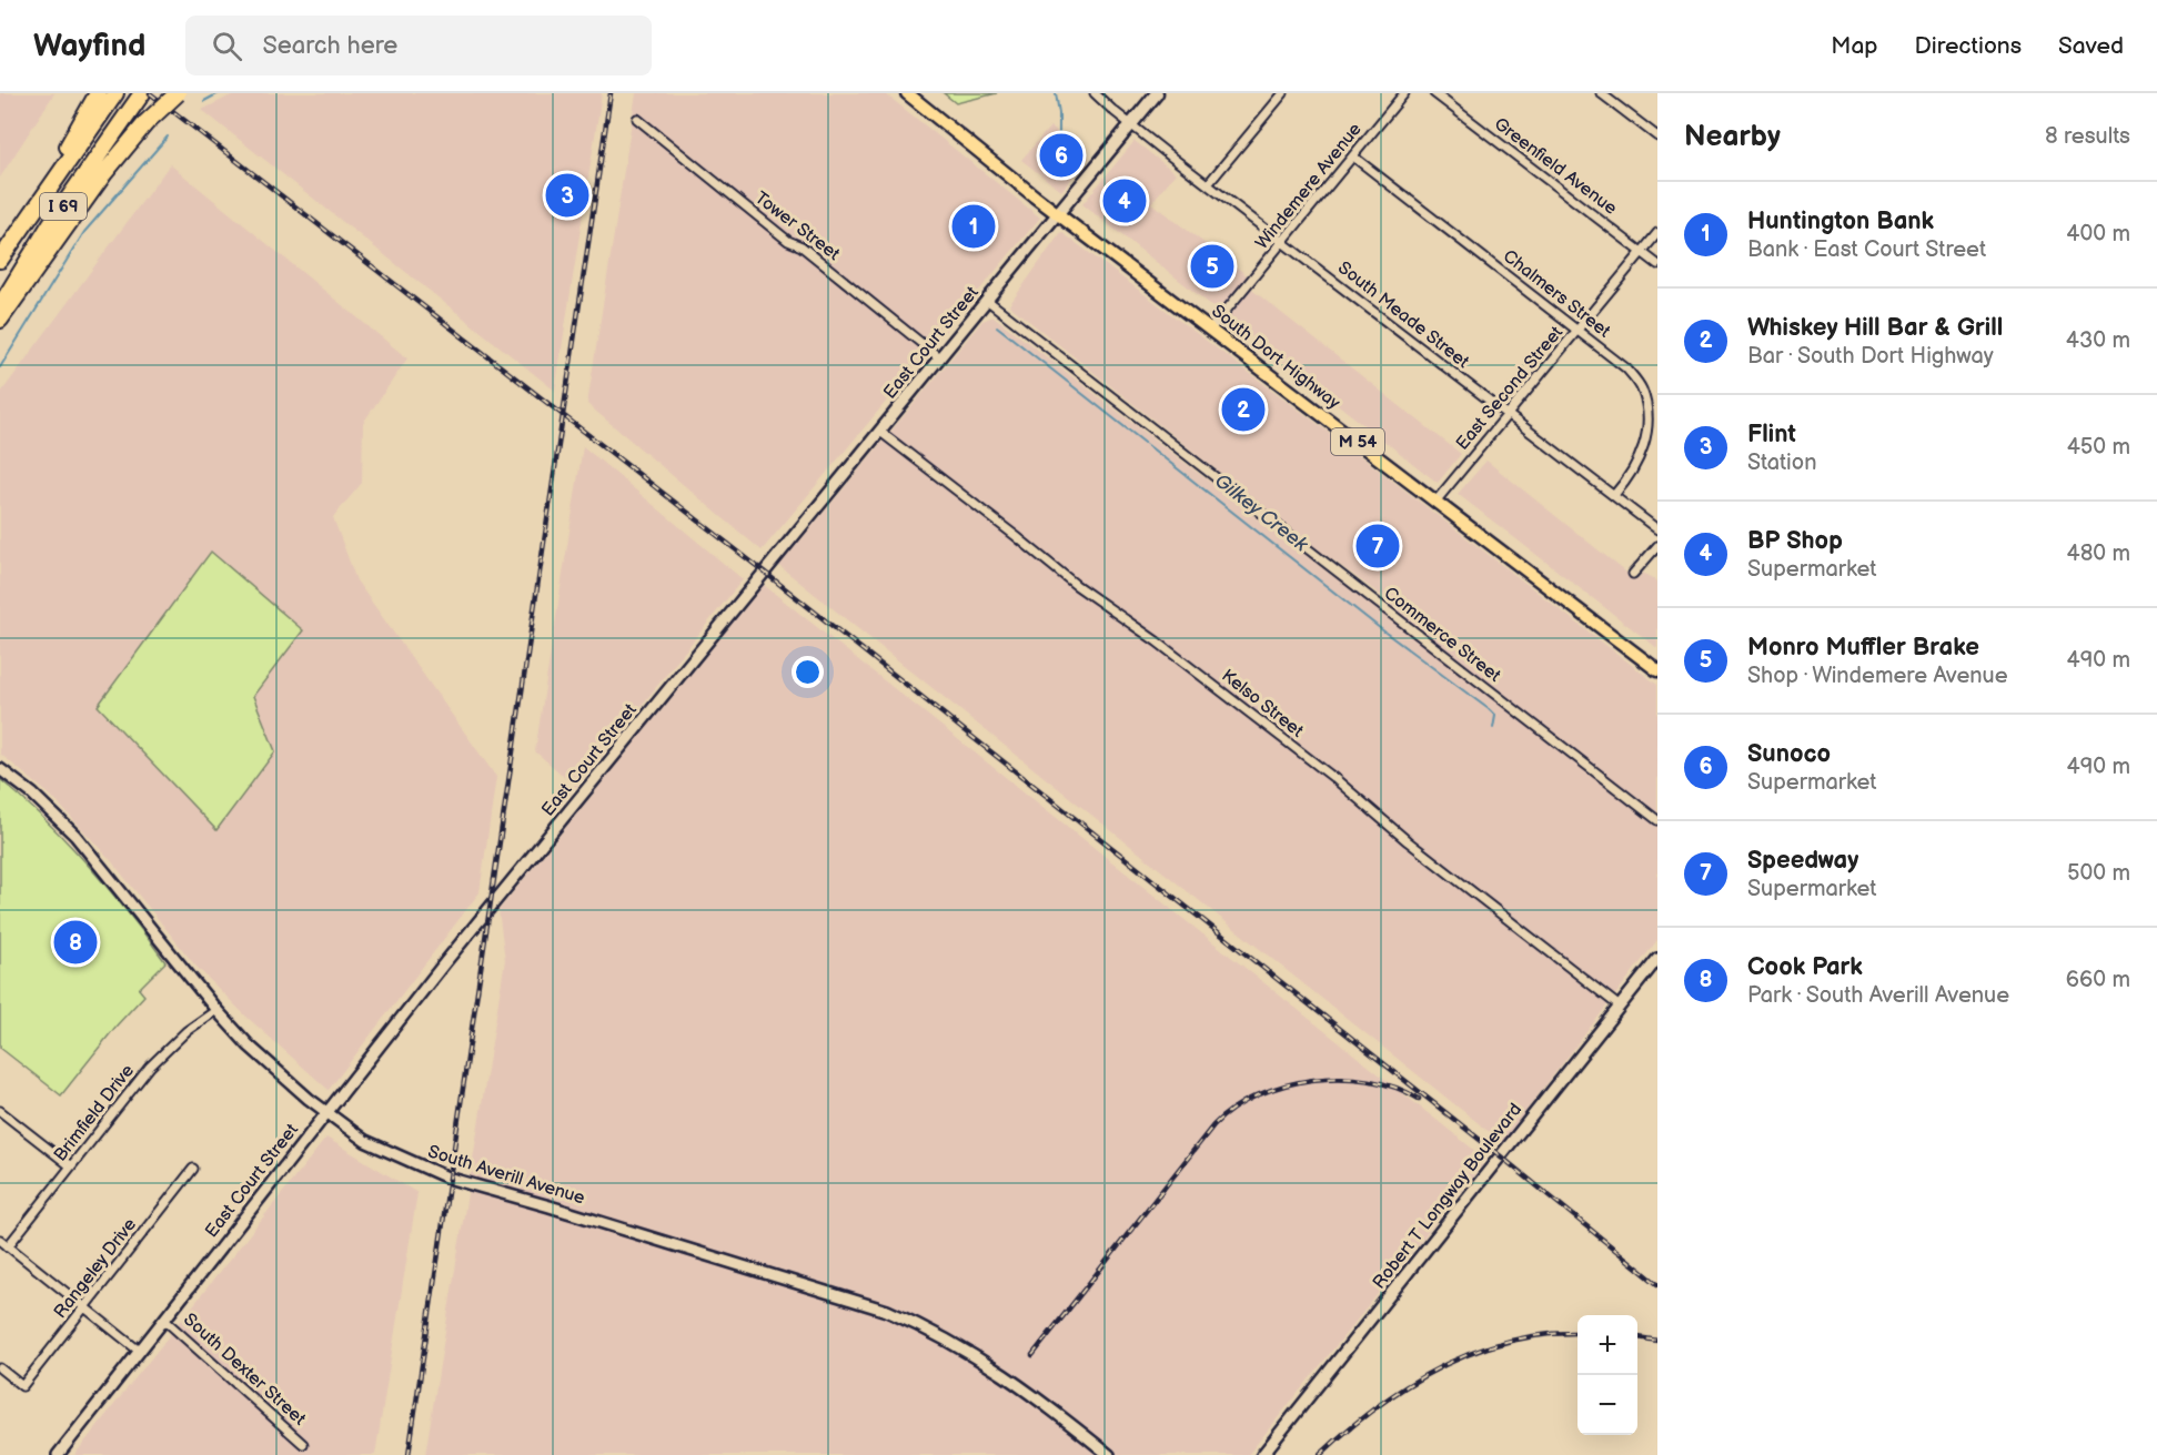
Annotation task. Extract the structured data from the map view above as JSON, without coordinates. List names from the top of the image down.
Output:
{
  "streets": {
    "highway": ["I 69"],
    "main road": ["East Court Street", "South Dort Highway", "M 54"],
    "street": [
      "Greenfield Avenue",
      "Windemere Avenue",
      "Tower Street",
      "Chalmers Street",
      "South Meade Street",
      "East Second Street",
      "Commerce Street",
      "Kelso Street",
      "Brimfield Drive",
      "South Averill Avenue",
      "Robert T Longway Boulevard",
      "Rangeley Drive",
      "South Dexter Street"
    ]
  },
  "crossings": [
    ["Greenfield Avenue", "East Second Street"],
    ["Windemere Avenue", "Chalmers Street"],
    ["Windemere Avenue", "South Meade Street"],
    ["Windemere Avenue", "South Dort Highway"],
    ["Tower Street", "East Court Street"],
    ["Chalmers Street", "South Meade Street"],
    ["Chalmers Street", "East Second Street"],
    ["South Meade Street", "East Court Street"],
    ["South Meade Street", "East Second Street"],
    ["East Court Street", "South Dort Highway"],
    ["East Court Street", "Commerce Street"],
    ["East Court Street", "Kelso Street"],
    ["East Court Street", "South Averill Avenue"],
    ["East Court Street", "South Dexter Street"],
    ["South Dort Highway", "East Second Street"],
    ["Kelso Street", "Robert T Longway Boulevard"],
    ["Brimfield Drive", "South Averill Avenue"]
  ],
  "water": ["Gilkey Creek"],
  "page": {
    "header": "Wayfind",
    "search": "Search here",
    "nav": ["Map", "Directions", "Saved"],
    "heading": ["Nearby", "8 results"],
    "pins": [
      "6",
      "3",
      "4",
      "1",
      "5",
      "2",
      "7",
      "8"
    ],
    "list": [
      {
        "mark": "1",
        "name": "Huntington Bank",
        "note": "Bank · East Court Street",
        "value": "400 m"
      },
      {
        "mark": "2",
        "name": "Whiskey Hill Bar & Grill",
        "note": "Bar · South Dort Highway",
        "value": "430 m"
      },
      {
        "mark": "3",
        "name": "Flint",
        "note": "Station",
        "value": "450 m"
      },
      {
        "mark": "4",
        "name": "BP Shop",
        "note": "Supermarket",
        "value": "480 m"
      },
      {
        "mark": "5",
        "name": "Monro Muffler Brake",
        "note": "Shop · Windemere Avenue",
        "value": "490 m"
      },
      {
        "mark": "6",
        "name": "Sunoco",
        "note": "Supermarket",
        "value": "490 m"
      },
      {
        "mark": "7",
        "name": "Speedway",
        "note": "Supermarket",
        "value": "500 m"
      },
      {
        "mark": "8",
        "name": "Cook Park",
        "note": "Park · South Averill Avenue",
        "value": "660 m"
      }
    ],
    "map_buttons": ["+", "−"]
  }
}
